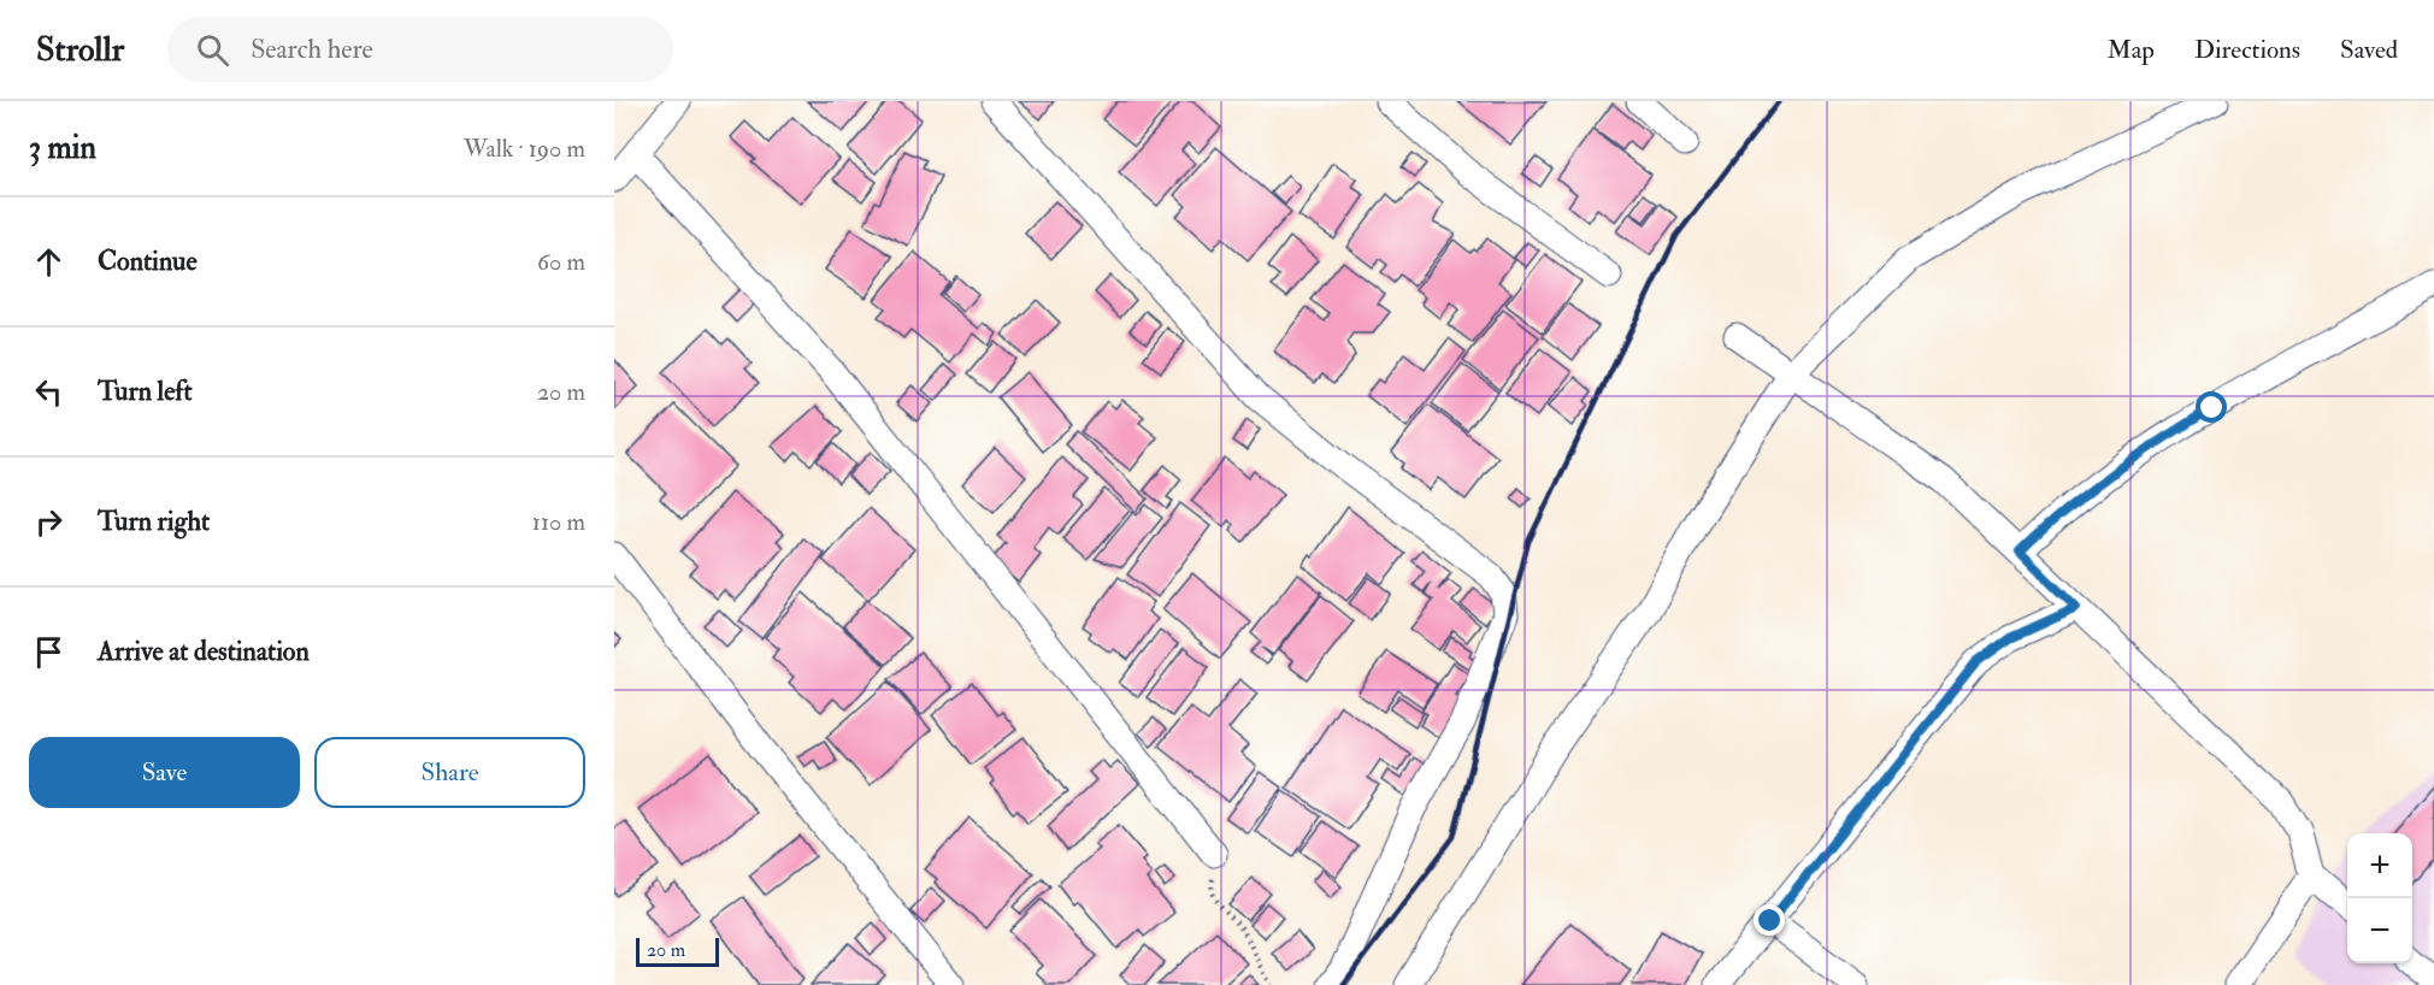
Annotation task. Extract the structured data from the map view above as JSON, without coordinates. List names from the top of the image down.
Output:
{
  "scale_bar": "20 m",
  "page": {
    "header": "Strollr",
    "search": "Search here",
    "nav": ["Map", "Directions", "Saved"],
    "heading": ["3 min", "Walk · 190 m"],
    "list": [
      ["Continue", "60 m"],
      ["Turn left", "20 m"],
      ["Turn right", "110 m"],
      "Arrive at destination"
    ],
    "buttons": ["Save", "Share"],
    "map_buttons": ["+", "−"],
    "scale": "20 m"
  }
}
